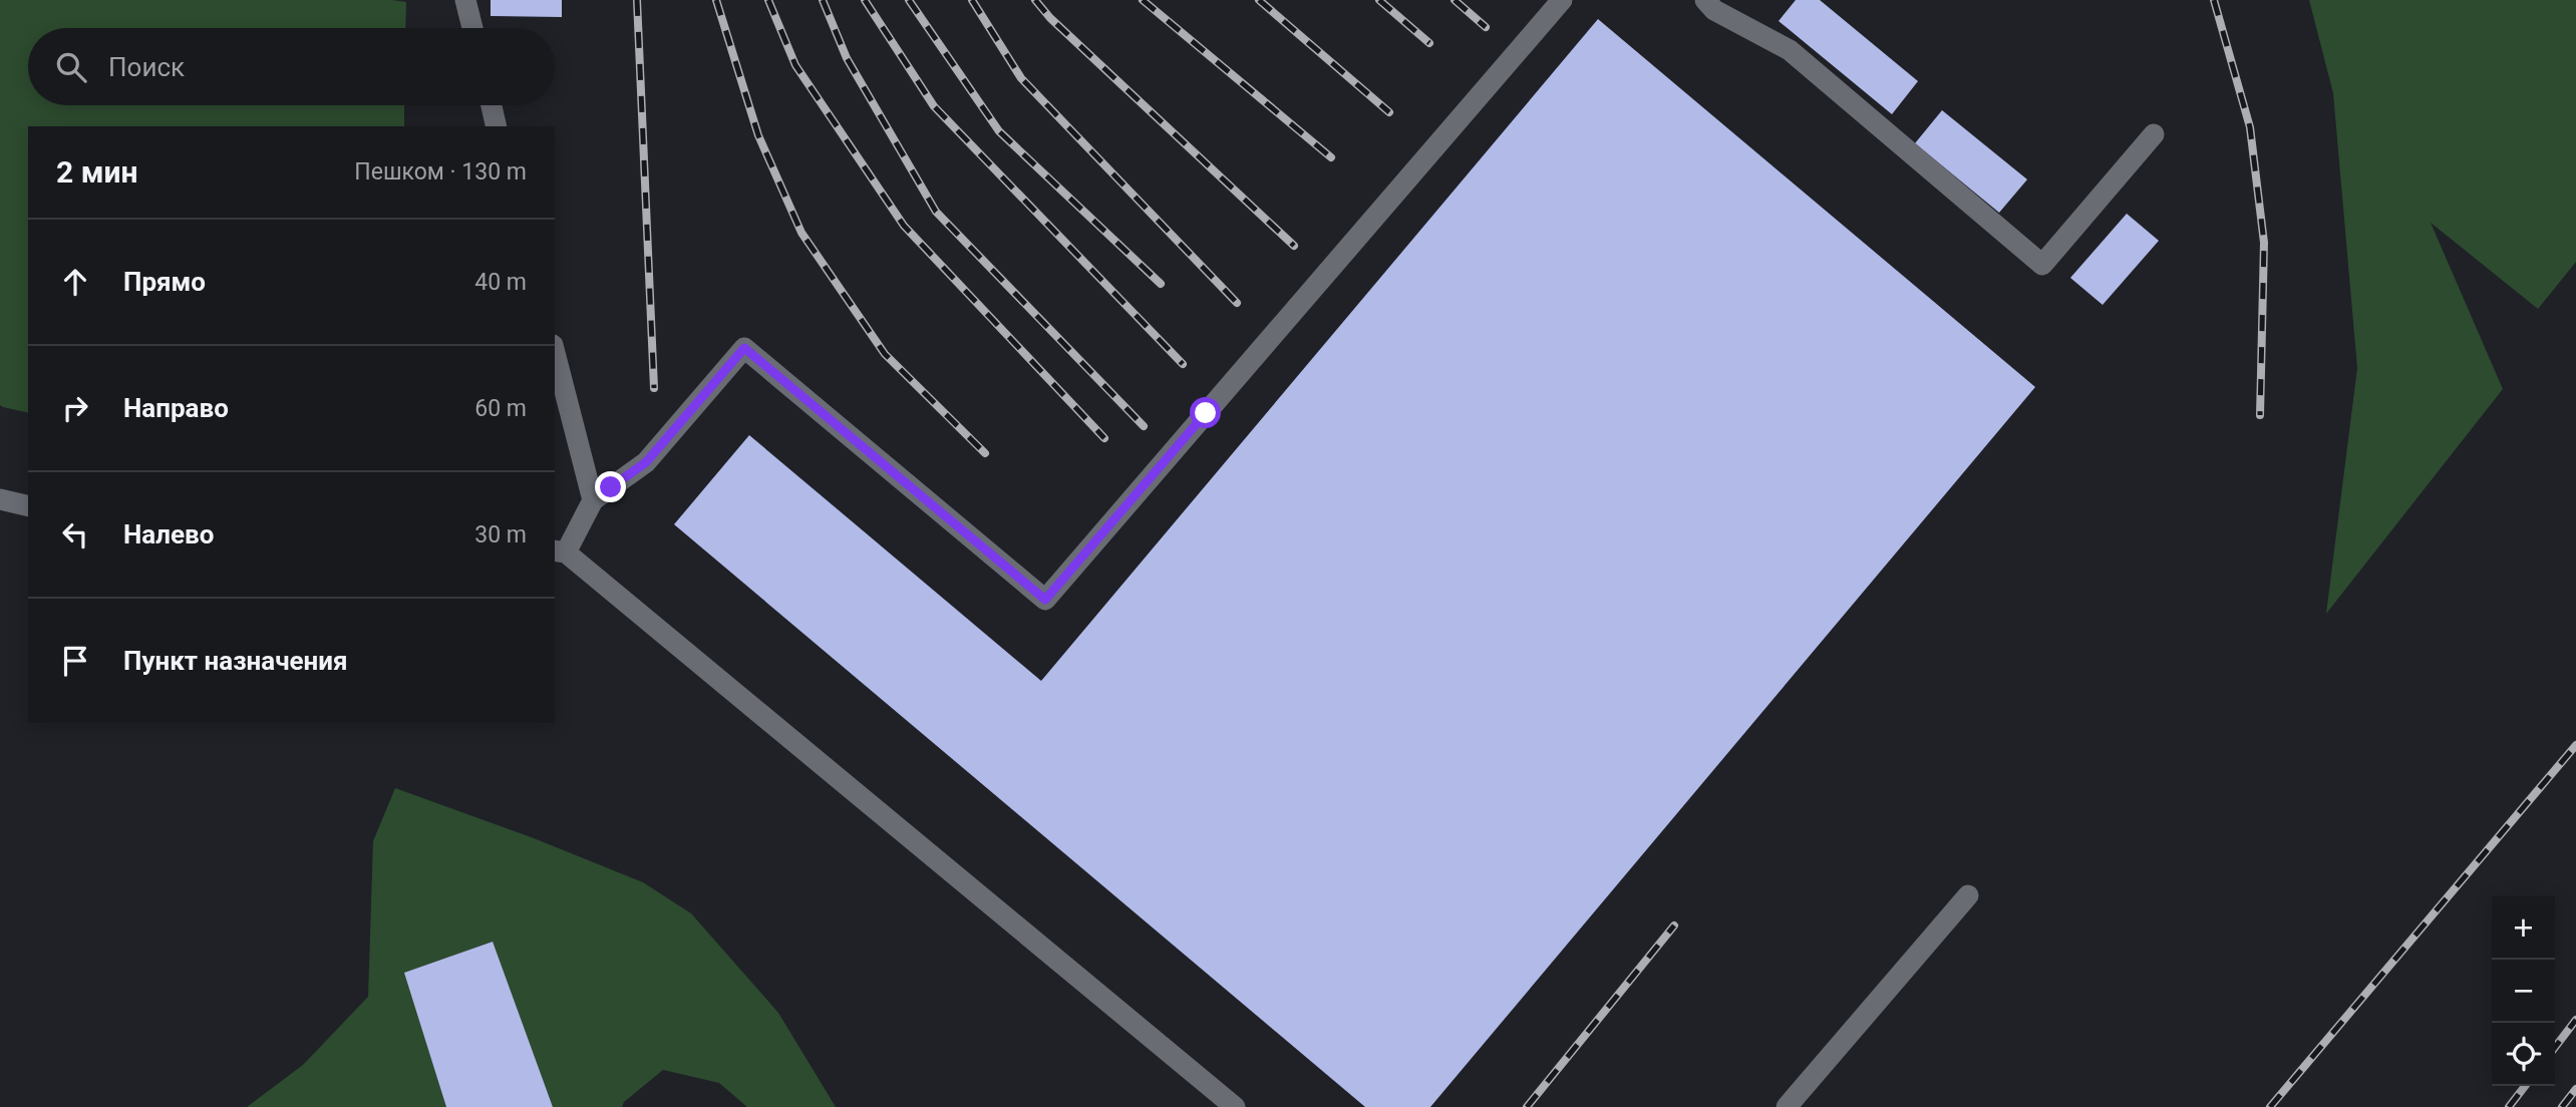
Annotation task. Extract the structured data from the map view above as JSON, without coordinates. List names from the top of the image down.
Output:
{
  "page": {
    "search": "Поиск",
    "heading": ["2 мин", "Пешком · 130 m"],
    "list": [
      ["Прямо", "40 m"],
      ["Направо", "60 m"],
      ["Налево", "30 m"],
      "Пункт назначения"
    ],
    "map_buttons": ["+", "−"]
  }
}
